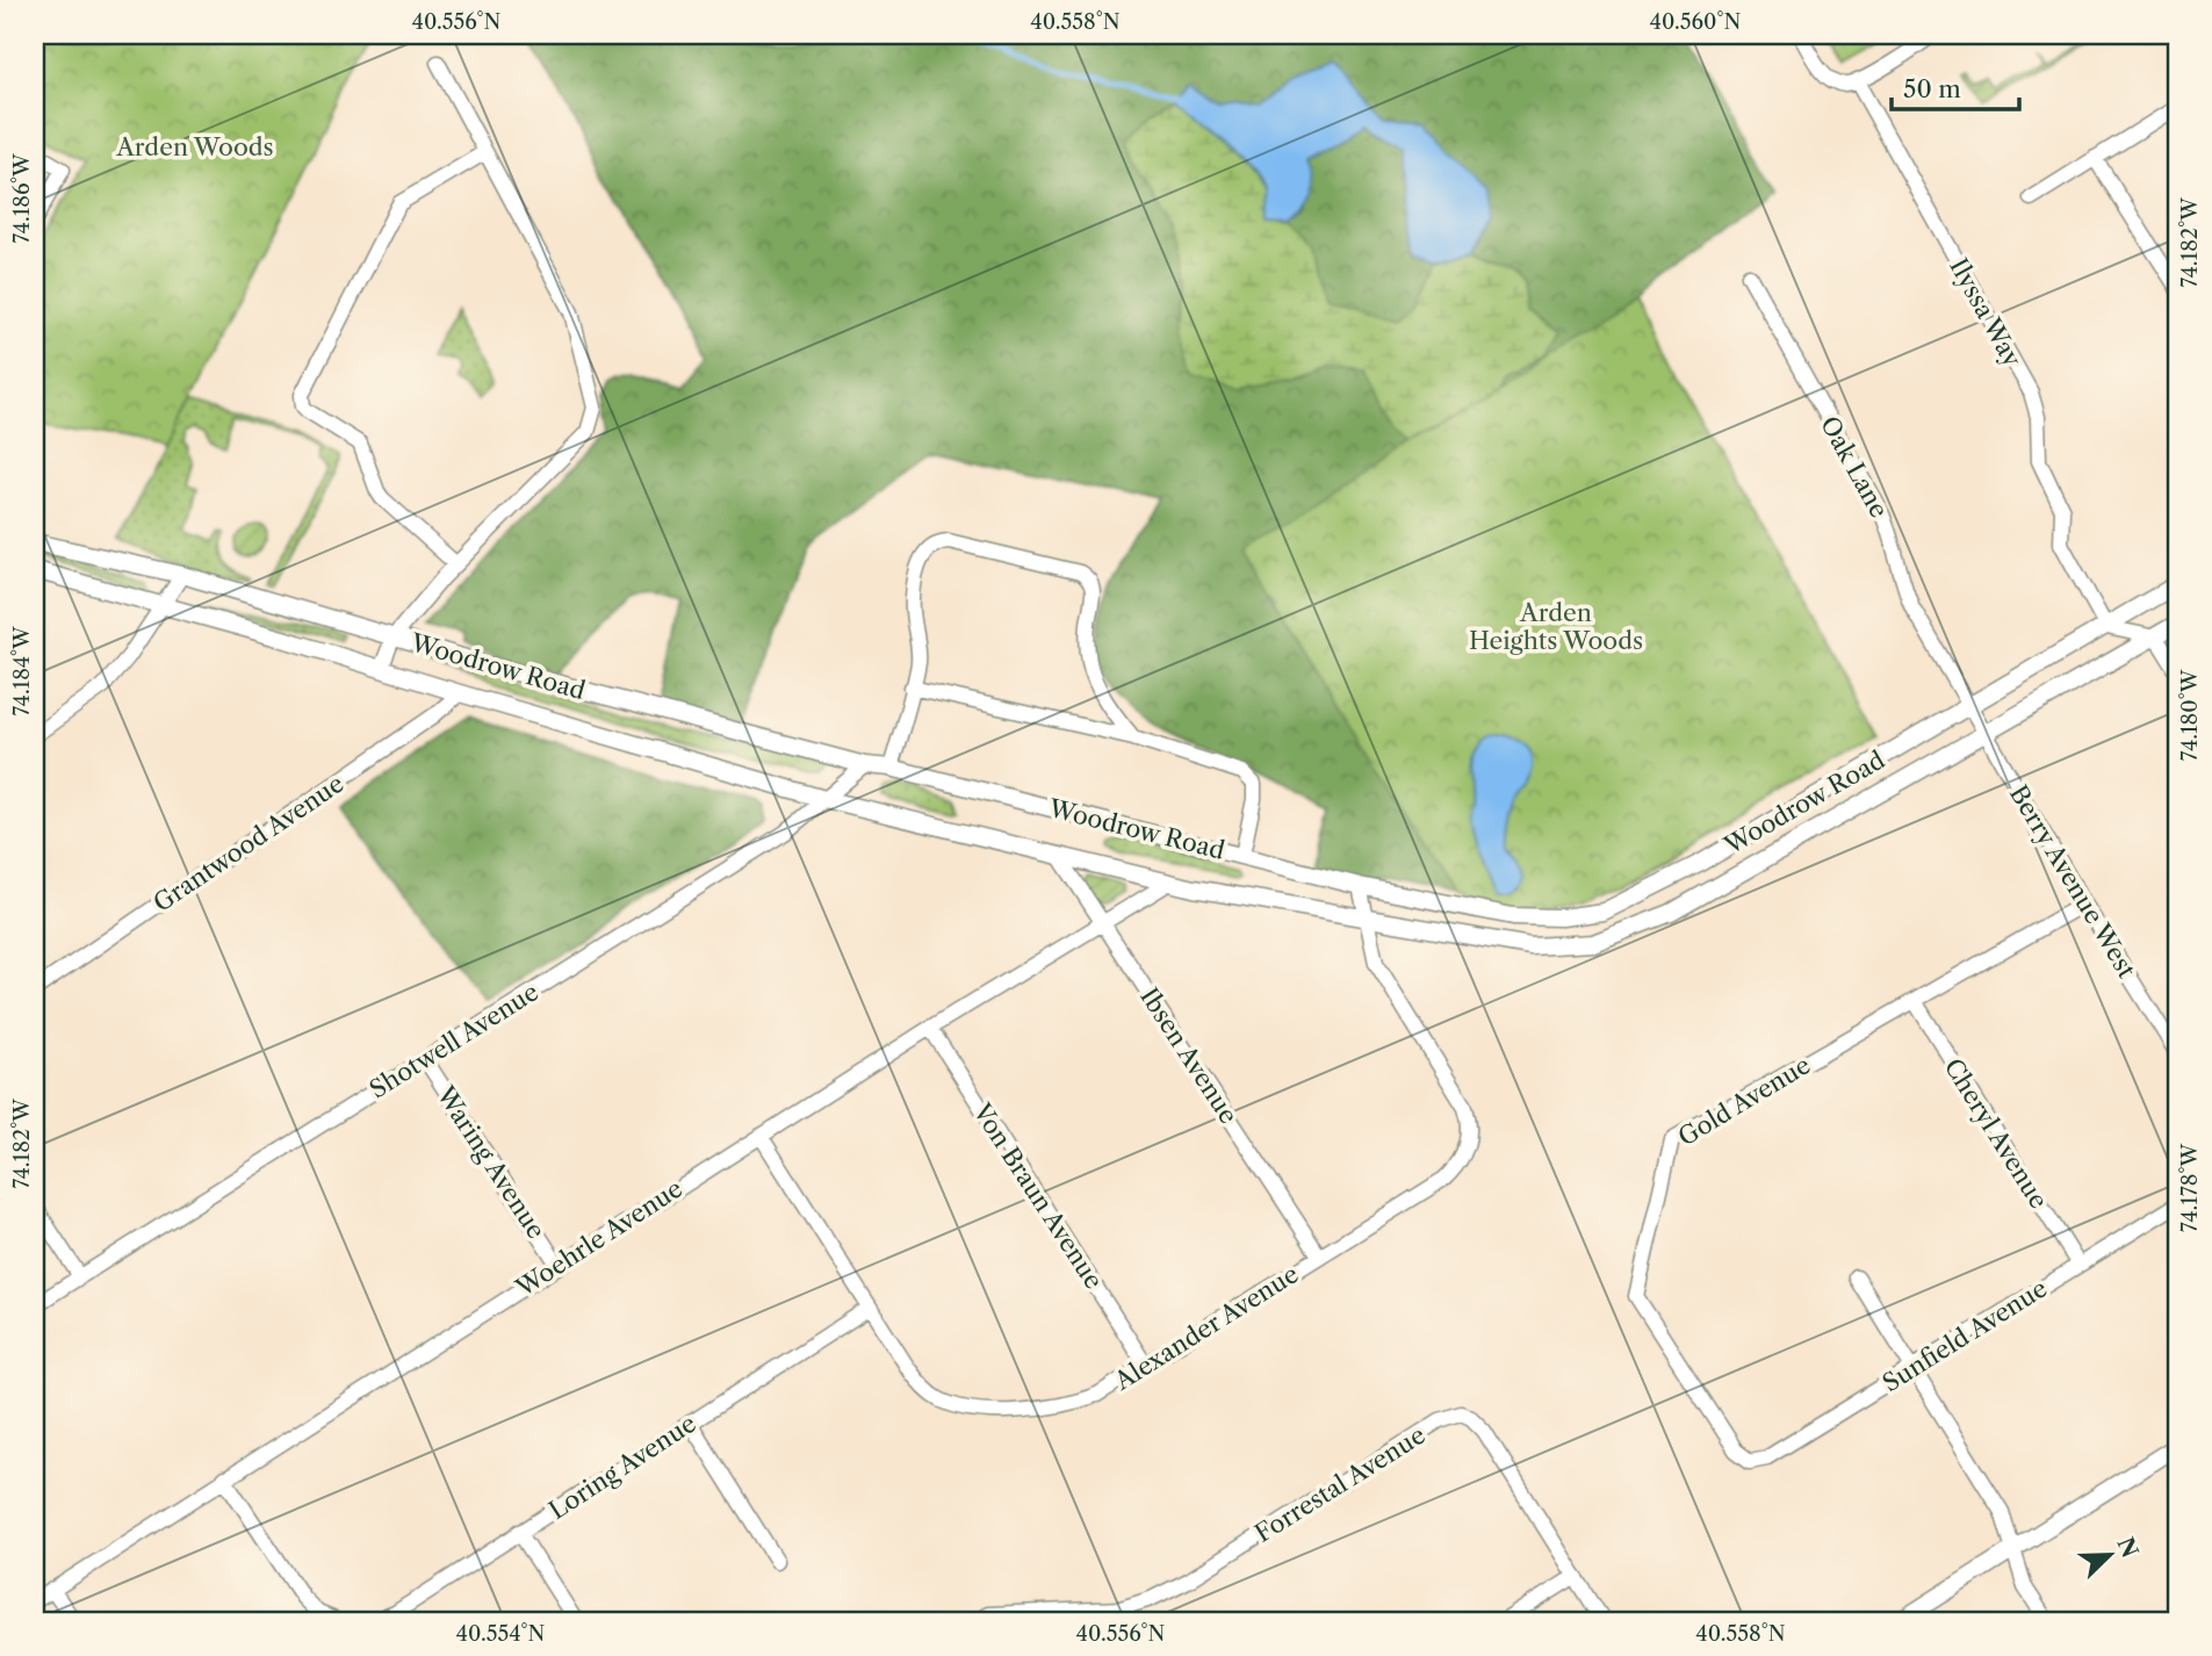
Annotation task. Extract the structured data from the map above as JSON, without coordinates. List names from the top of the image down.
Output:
{
  "streets": {
    "street": [
      "Ilyssa Way",
      "Oak Lane",
      "Woodrow Road",
      "Grantwood Avenue",
      "Berry Avenue West",
      "Shotwell Avenue",
      "Ibsen Avenue",
      "Gold Avenue",
      "Cheryl Avenue",
      "Waring Avenue",
      "Von Braun Avenue",
      "Woehrle Avenue",
      "Alexander Avenue",
      "Sunfield Avenue",
      "Loring Avenue",
      "Forrestal Avenue"
    ]
  },
  "crossings": [
    ["Ilyssa Way", "Woodrow Road"],
    ["Oak Lane", "Woodrow Road"],
    ["Oak Lane", "Berry Avenue West"],
    ["Woodrow Road", "Grantwood Avenue"],
    ["Woodrow Road", "Berry Avenue West"],
    ["Woodrow Road", "Shotwell Avenue"],
    ["Woodrow Road", "Ibsen Avenue"],
    ["Woodrow Road", "Woehrle Avenue"],
    ["Woodrow Road", "Alexander Avenue"],
    ["Berry Avenue West", "Gold Avenue"],
    ["Shotwell Avenue", "Waring Avenue"],
    ["Ibsen Avenue", "Woehrle Avenue"],
    ["Ibsen Avenue", "Alexander Avenue"],
    ["Gold Avenue", "Cheryl Avenue"],
    ["Gold Avenue", "Sunfield Avenue"],
    ["Cheryl Avenue", "Sunfield Avenue"],
    ["Waring Avenue", "Woehrle Avenue"],
    ["Von Braun Avenue", "Woehrle Avenue"],
    ["Von Braun Avenue", "Alexander Avenue"],
    ["Woehrle Avenue", "Alexander Avenue"],
    ["Alexander Avenue", "Loring Avenue"]
  ],
  "parks": ["Arden Woods", "Arden Heights Woods"],
  "scale_bar": "50 m",
  "north": "top right",
  "coordinates": [
    "40.556°N",
    "40.558°N",
    "40.560°N",
    "74.186°W",
    "74.182°W",
    "74.184°W",
    "74.180°W",
    "74.178°W",
    "40.554°N"
  ]
}
